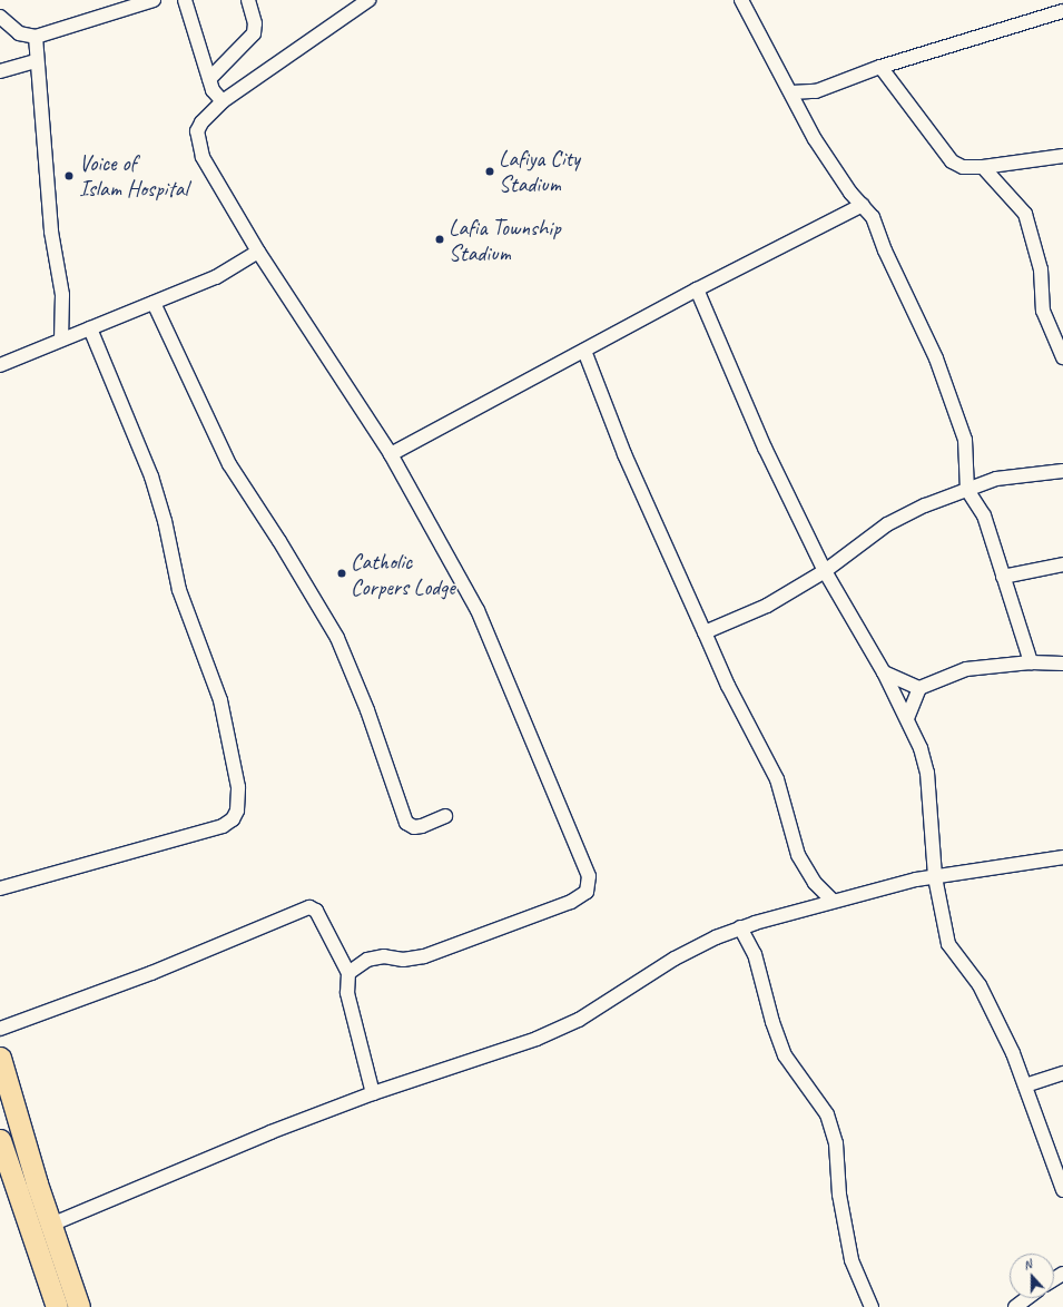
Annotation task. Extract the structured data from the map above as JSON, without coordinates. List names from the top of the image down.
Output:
{
  "places": [
    "Lafiya City Stadium",
    "Voice of Islam Hospital",
    "Lafia Township Stadium",
    "Catholic Corpers Lodge"
  ],
  "north": "top"
}
